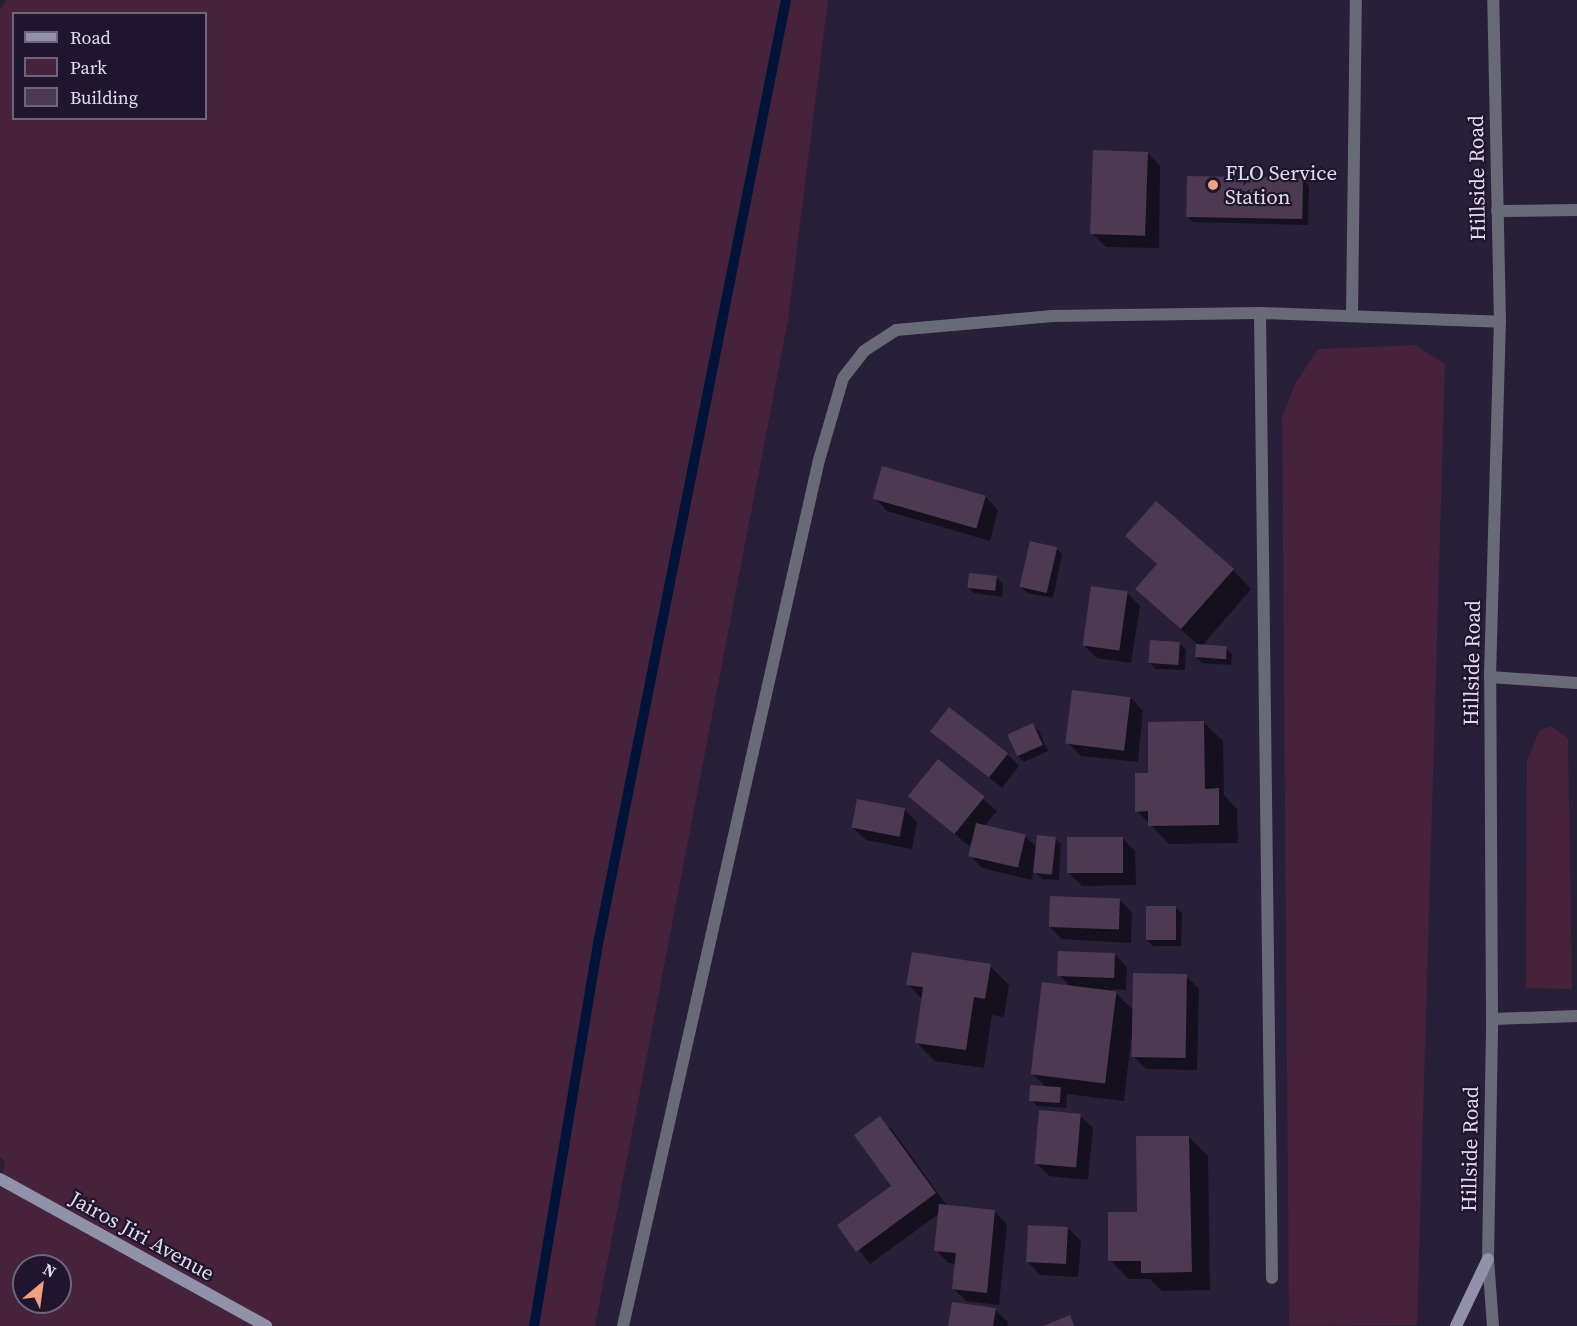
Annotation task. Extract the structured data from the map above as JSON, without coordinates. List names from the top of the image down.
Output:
{
  "streets": {
    "main road": ["Jairos Jiri Avenue"],
    "street": ["Hillside Road"]
  },
  "places": ["FLO Service Station"],
  "legend": ["Road", "Park", "Building"],
  "north": "top right"
}
